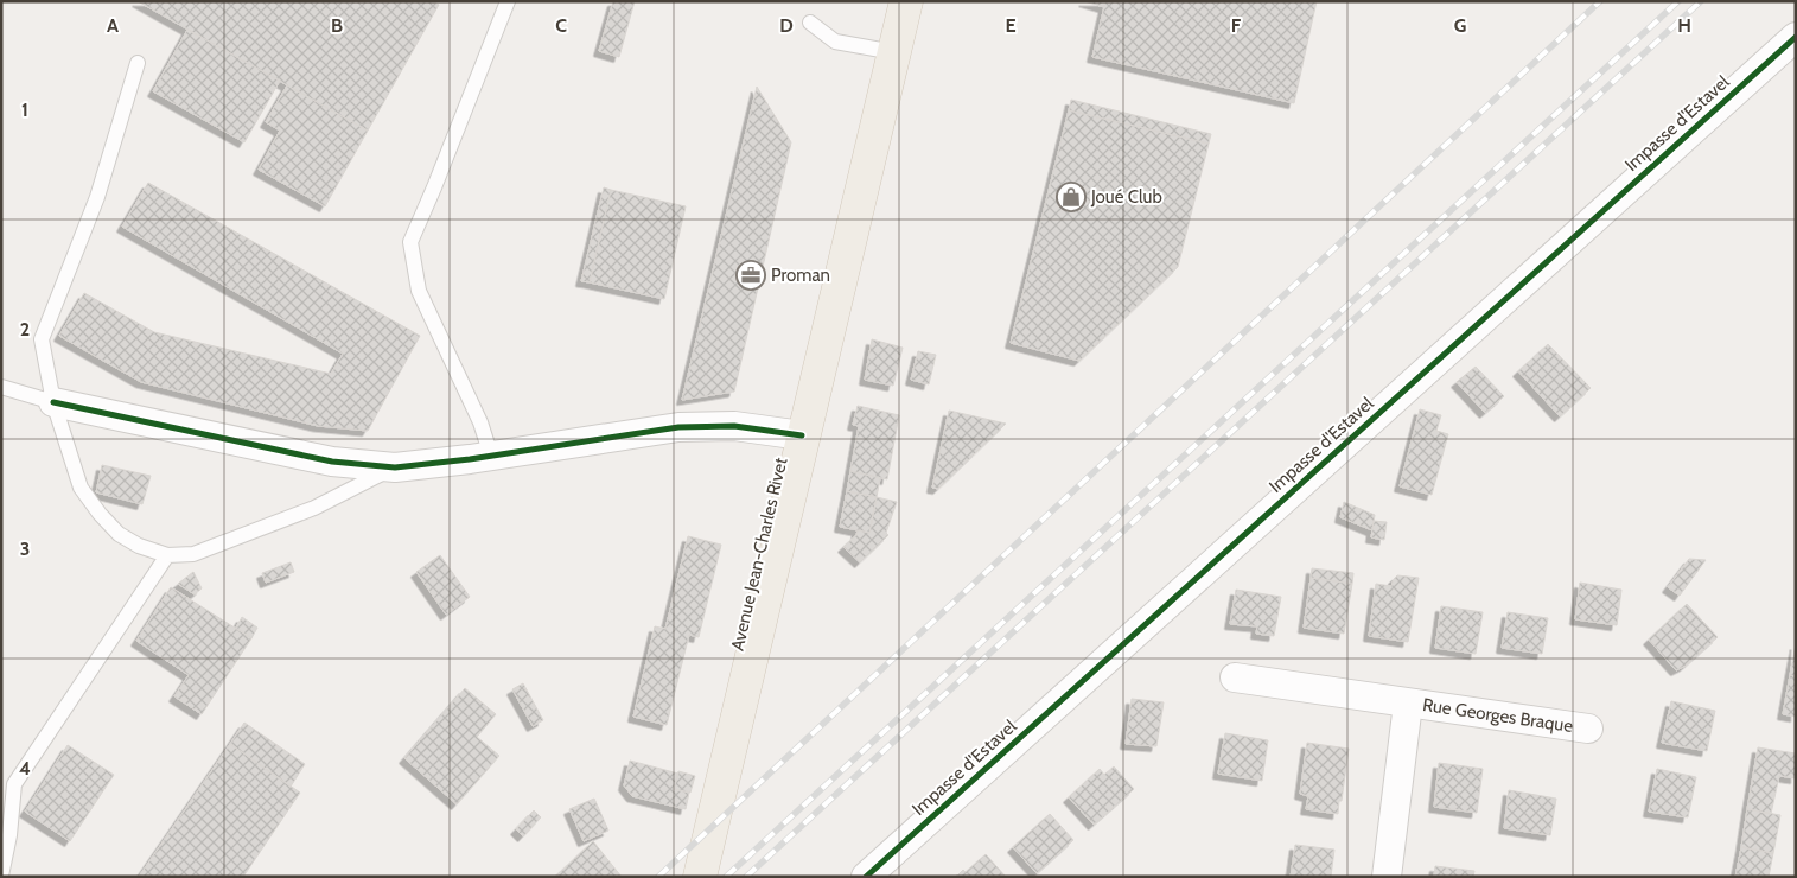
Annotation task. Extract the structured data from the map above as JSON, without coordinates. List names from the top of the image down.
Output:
{
  "streets": {
    "main road": ["Avenue Jean-Charles Rivet"],
    "street": ["Impasse d'Estavel", "Rue Georges Braque"]
  },
  "places": {
    "shop": ["Joué Club"],
    "office": ["Proman"]
  },
  "grid": {
    "columns": [
      "A",
      "B",
      "C",
      "D",
      "E",
      "F",
      "G",
      "H"
    ],
    "rows": [
      "1",
      "2",
      "3",
      "4"
    ]
  }
}
